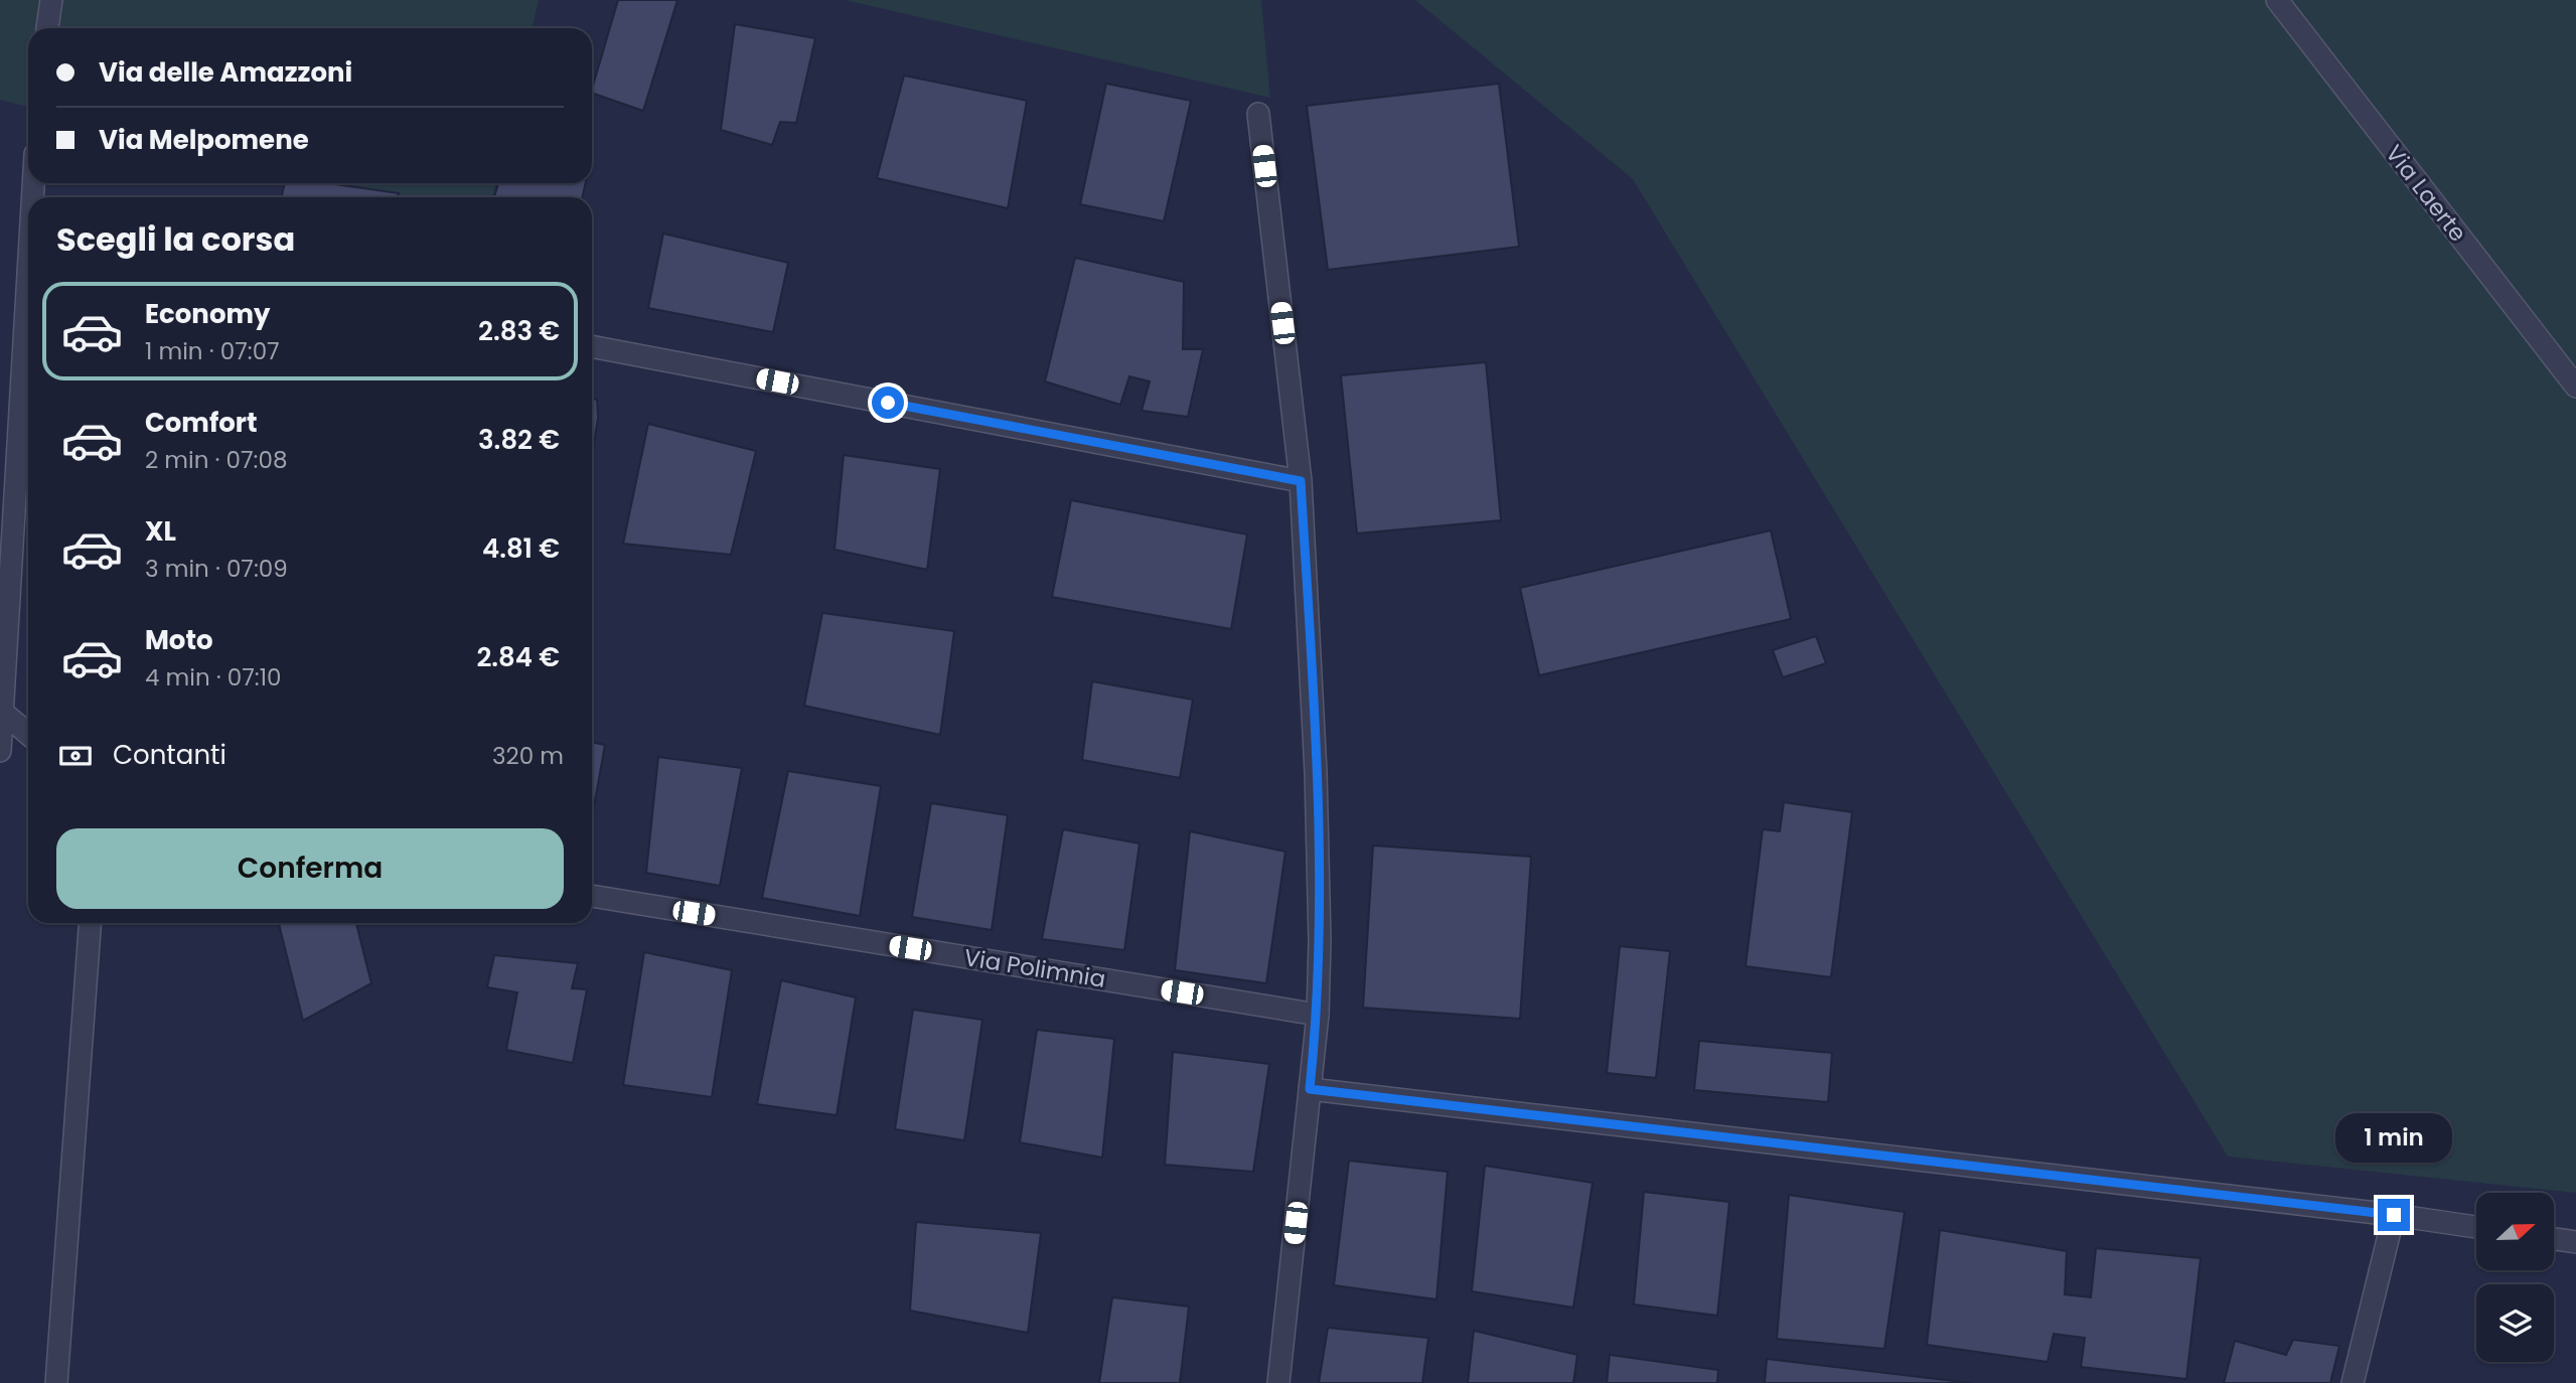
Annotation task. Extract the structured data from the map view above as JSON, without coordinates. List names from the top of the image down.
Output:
{
  "streets": {
    "street": ["Via Laerte", "Via Polimnia"]
  },
  "north": "right",
  "page": {
    "banner": ["Via delle Amazzoni", "Via Melpomene"],
    "heading": "Scegli la corsa",
    "list": [
      {
        "name": "Economy",
        "note": "1 min · 07:07",
        "value": "2.83 €"
      },
      {
        "name": "Comfort",
        "note": "2 min · 07:08",
        "value": "3.82 €"
      },
      {
        "name": "XL",
        "note": "3 min · 07:09",
        "value": "4.81 €"
      },
      {
        "name": "Moto",
        "note": "4 min · 07:10",
        "value": "2.84 €"
      }
    ],
    "pay": ["Contanti", "320 m"],
    "buttons": "Conferma",
    "bubble": "1 min"
  }
}
